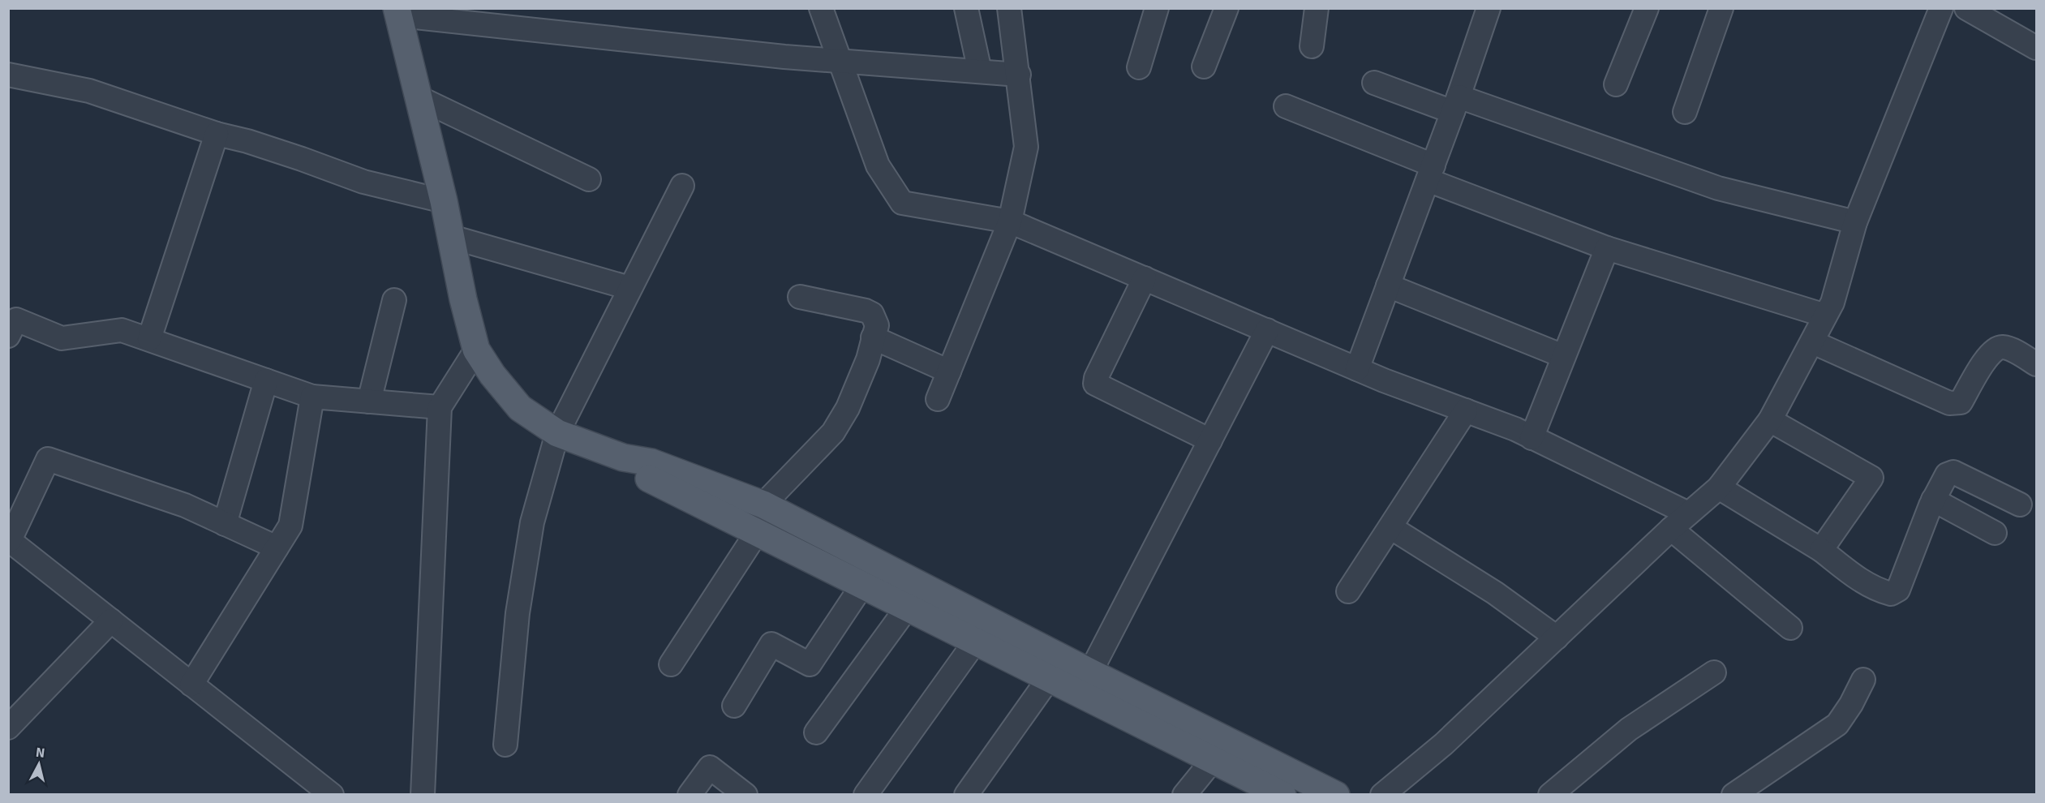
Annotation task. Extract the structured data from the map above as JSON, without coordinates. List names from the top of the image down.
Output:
{
  "north": "top"
}
